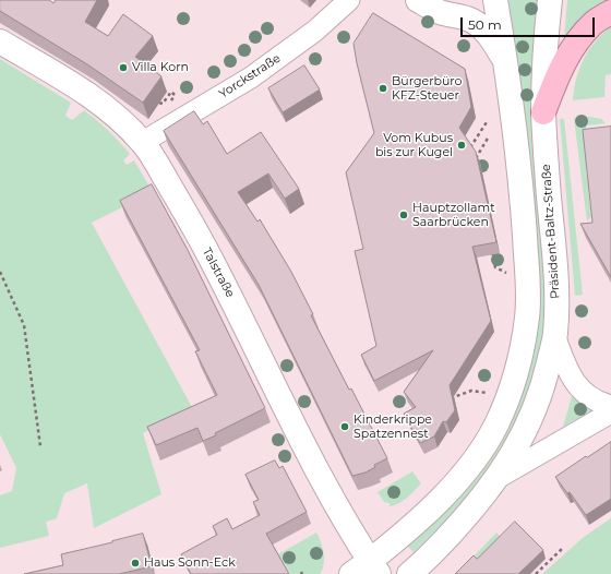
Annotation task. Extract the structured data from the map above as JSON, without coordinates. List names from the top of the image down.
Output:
{
  "streets": {
    "main road": ["Präsident-Baltz-Straße", "Talstraße"],
    "street": ["Yorckstraße"]
  },
  "crossings": [
    ["Yorckstraße", "Talstraße"]
  ],
  "places": [
    "Villa Korn",
    "Bürgerbüro KFZ-Steuer",
    "Vom Kubus bis zur Kugel",
    "Hauptzollamt Saarbrücken",
    "Kinderkrippe Spatzennest",
    "Haus Sonn-Eck"
  ],
  "scale_bar": "50 m"
}
